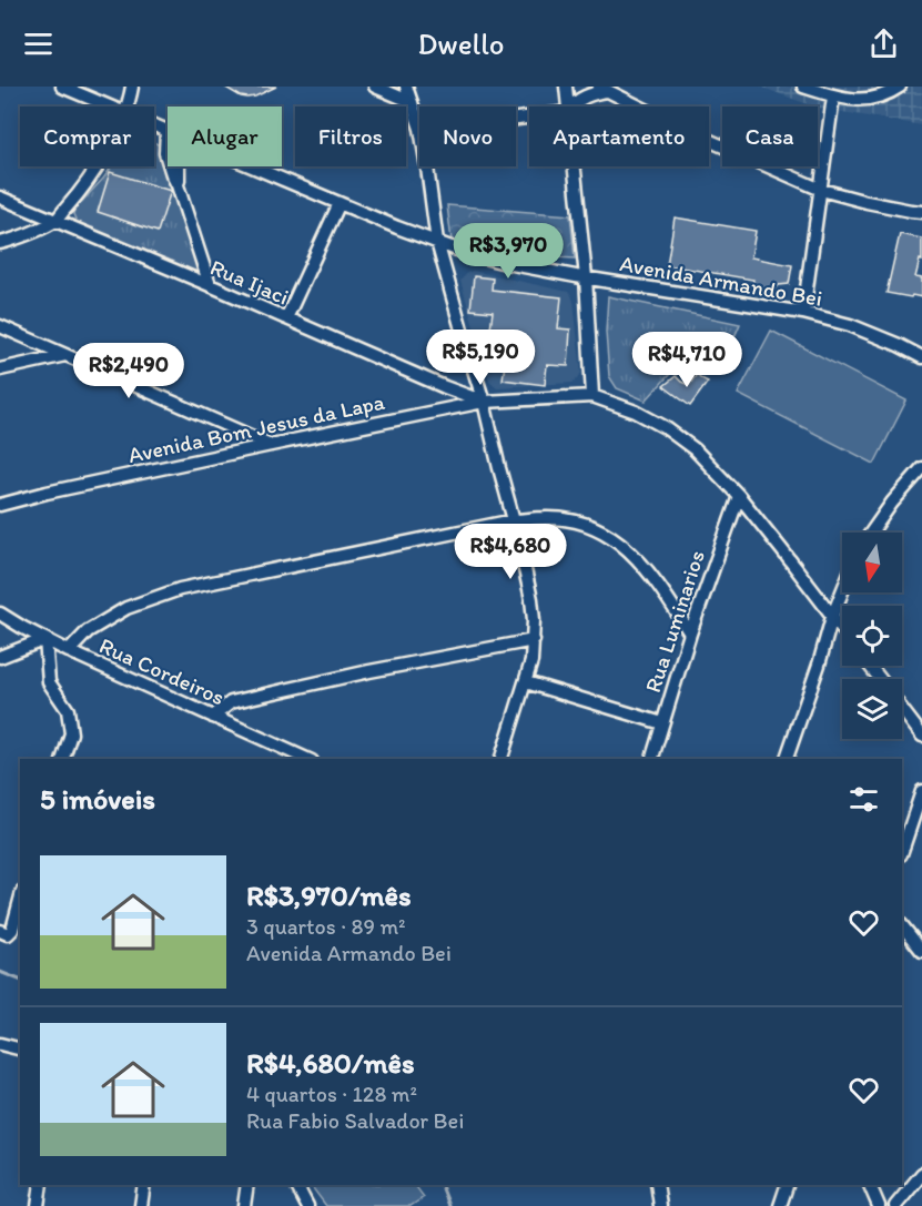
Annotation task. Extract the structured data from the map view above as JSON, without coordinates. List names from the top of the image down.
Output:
{
  "streets": {
    "street": [
      "Avenida Armando Bei",
      "Rua Ijaci",
      "Avenida Bom Jesus da Lapa",
      "Rua Luminarios",
      "Rua Cordeiros"
    ]
  },
  "crossings": [
    ["Rua Ijaci", "Avenida Bom Jesus da Lapa"],
    ["Avenida Bom Jesus da Lapa", "Rua Luminarios"]
  ],
  "north": "bottom",
  "page": {
    "header": "Dwello",
    "chip": [
      "Comprar",
      "Alugar",
      "Filtros",
      "Novo",
      "Apartamento",
      "Casa"
    ],
    "price": [
      "R$3,970",
      "R$5,190",
      "R$4,710",
      "R$2,490",
      "R$4,680"
    ],
    "heading": "5 imóveis",
    "list": [
      {
        "name": "R$3,970/mês",
        "note": "3 quartos · 89 m² · Avenida Armando Bei"
      },
      {
        "name": "R$4,680/mês",
        "note": "4 quartos · 128 m² · Rua Fabio Salvador Bei"
      }
    ]
  }
}
